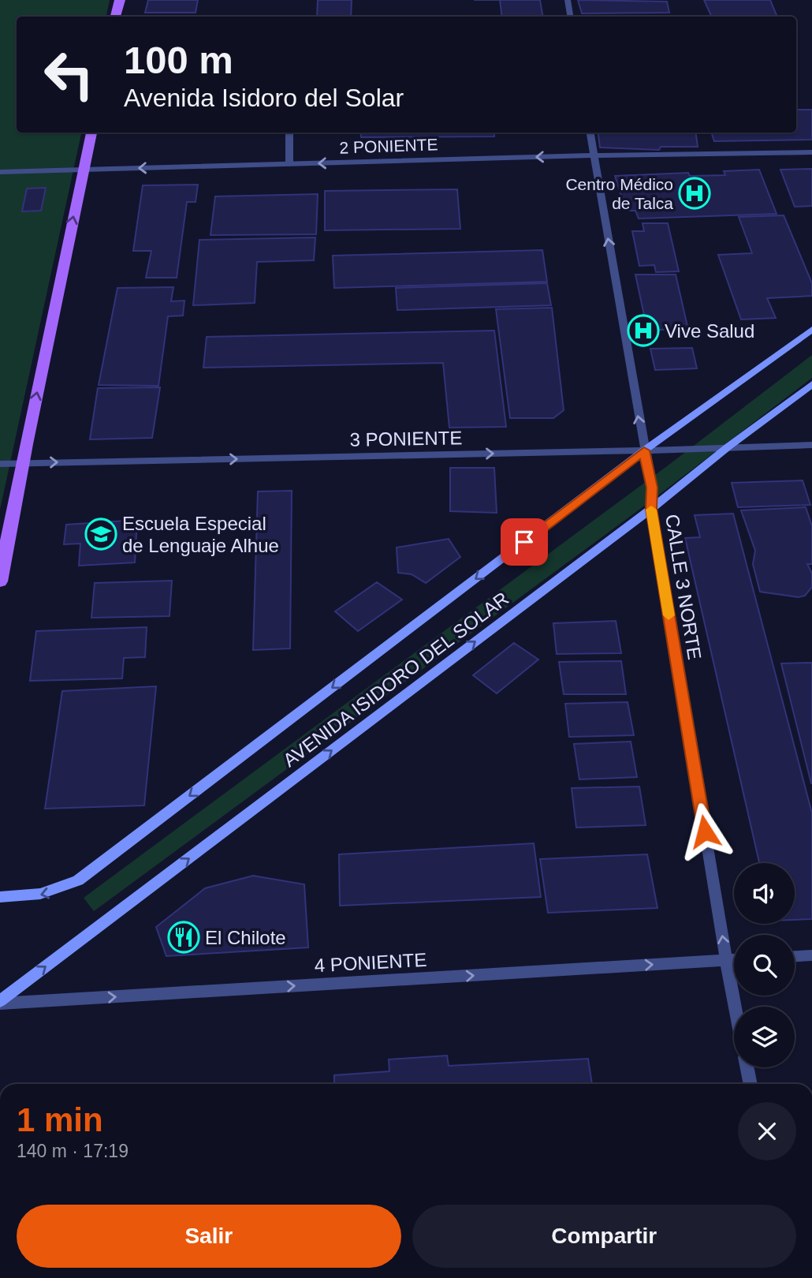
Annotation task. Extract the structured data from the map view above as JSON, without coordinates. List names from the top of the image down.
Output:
{
  "streets": {
    "main road": ["AVENIDA ISIDORO DEL SOLAR"],
    "street": [
      "2 PONIENTE",
      "3 PONIENTE",
      "CALLE 3 NORTE",
      "4 PONIENTE"
    ]
  },
  "crossings": [
    ["2 PONIENTE", "CALLE 3 NORTE"],
    ["3 PONIENTE", "CALLE 3 NORTE"],
    ["3 PONIENTE", "AVENIDA ISIDORO DEL SOLAR"],
    ["CALLE 3 NORTE", "AVENIDA ISIDORO DEL SOLAR"],
    ["CALLE 3 NORTE", "4 PONIENTE"],
    ["AVENIDA ISIDORO DEL SOLAR", "4 PONIENTE"]
  ],
  "one_way": [
    "2 PONIENTE",
    "3 PONIENTE",
    "CALLE 3 NORTE",
    "4 PONIENTE"
  ],
  "places": {
    "hospital": ["Centro Médico de Talca", "Vive Salud"],
    "school or university": ["Escuela Especial de Lenguaje Alhue"],
    "restaurant": ["El Chilote"]
  },
  "page": {
    "turn": ["100 m", "Avenida Isidoro del Solar"],
    "heading": ["1 min", "140 m · 17:19"],
    "buttons": ["Salir", "Compartir"]
  }
}
